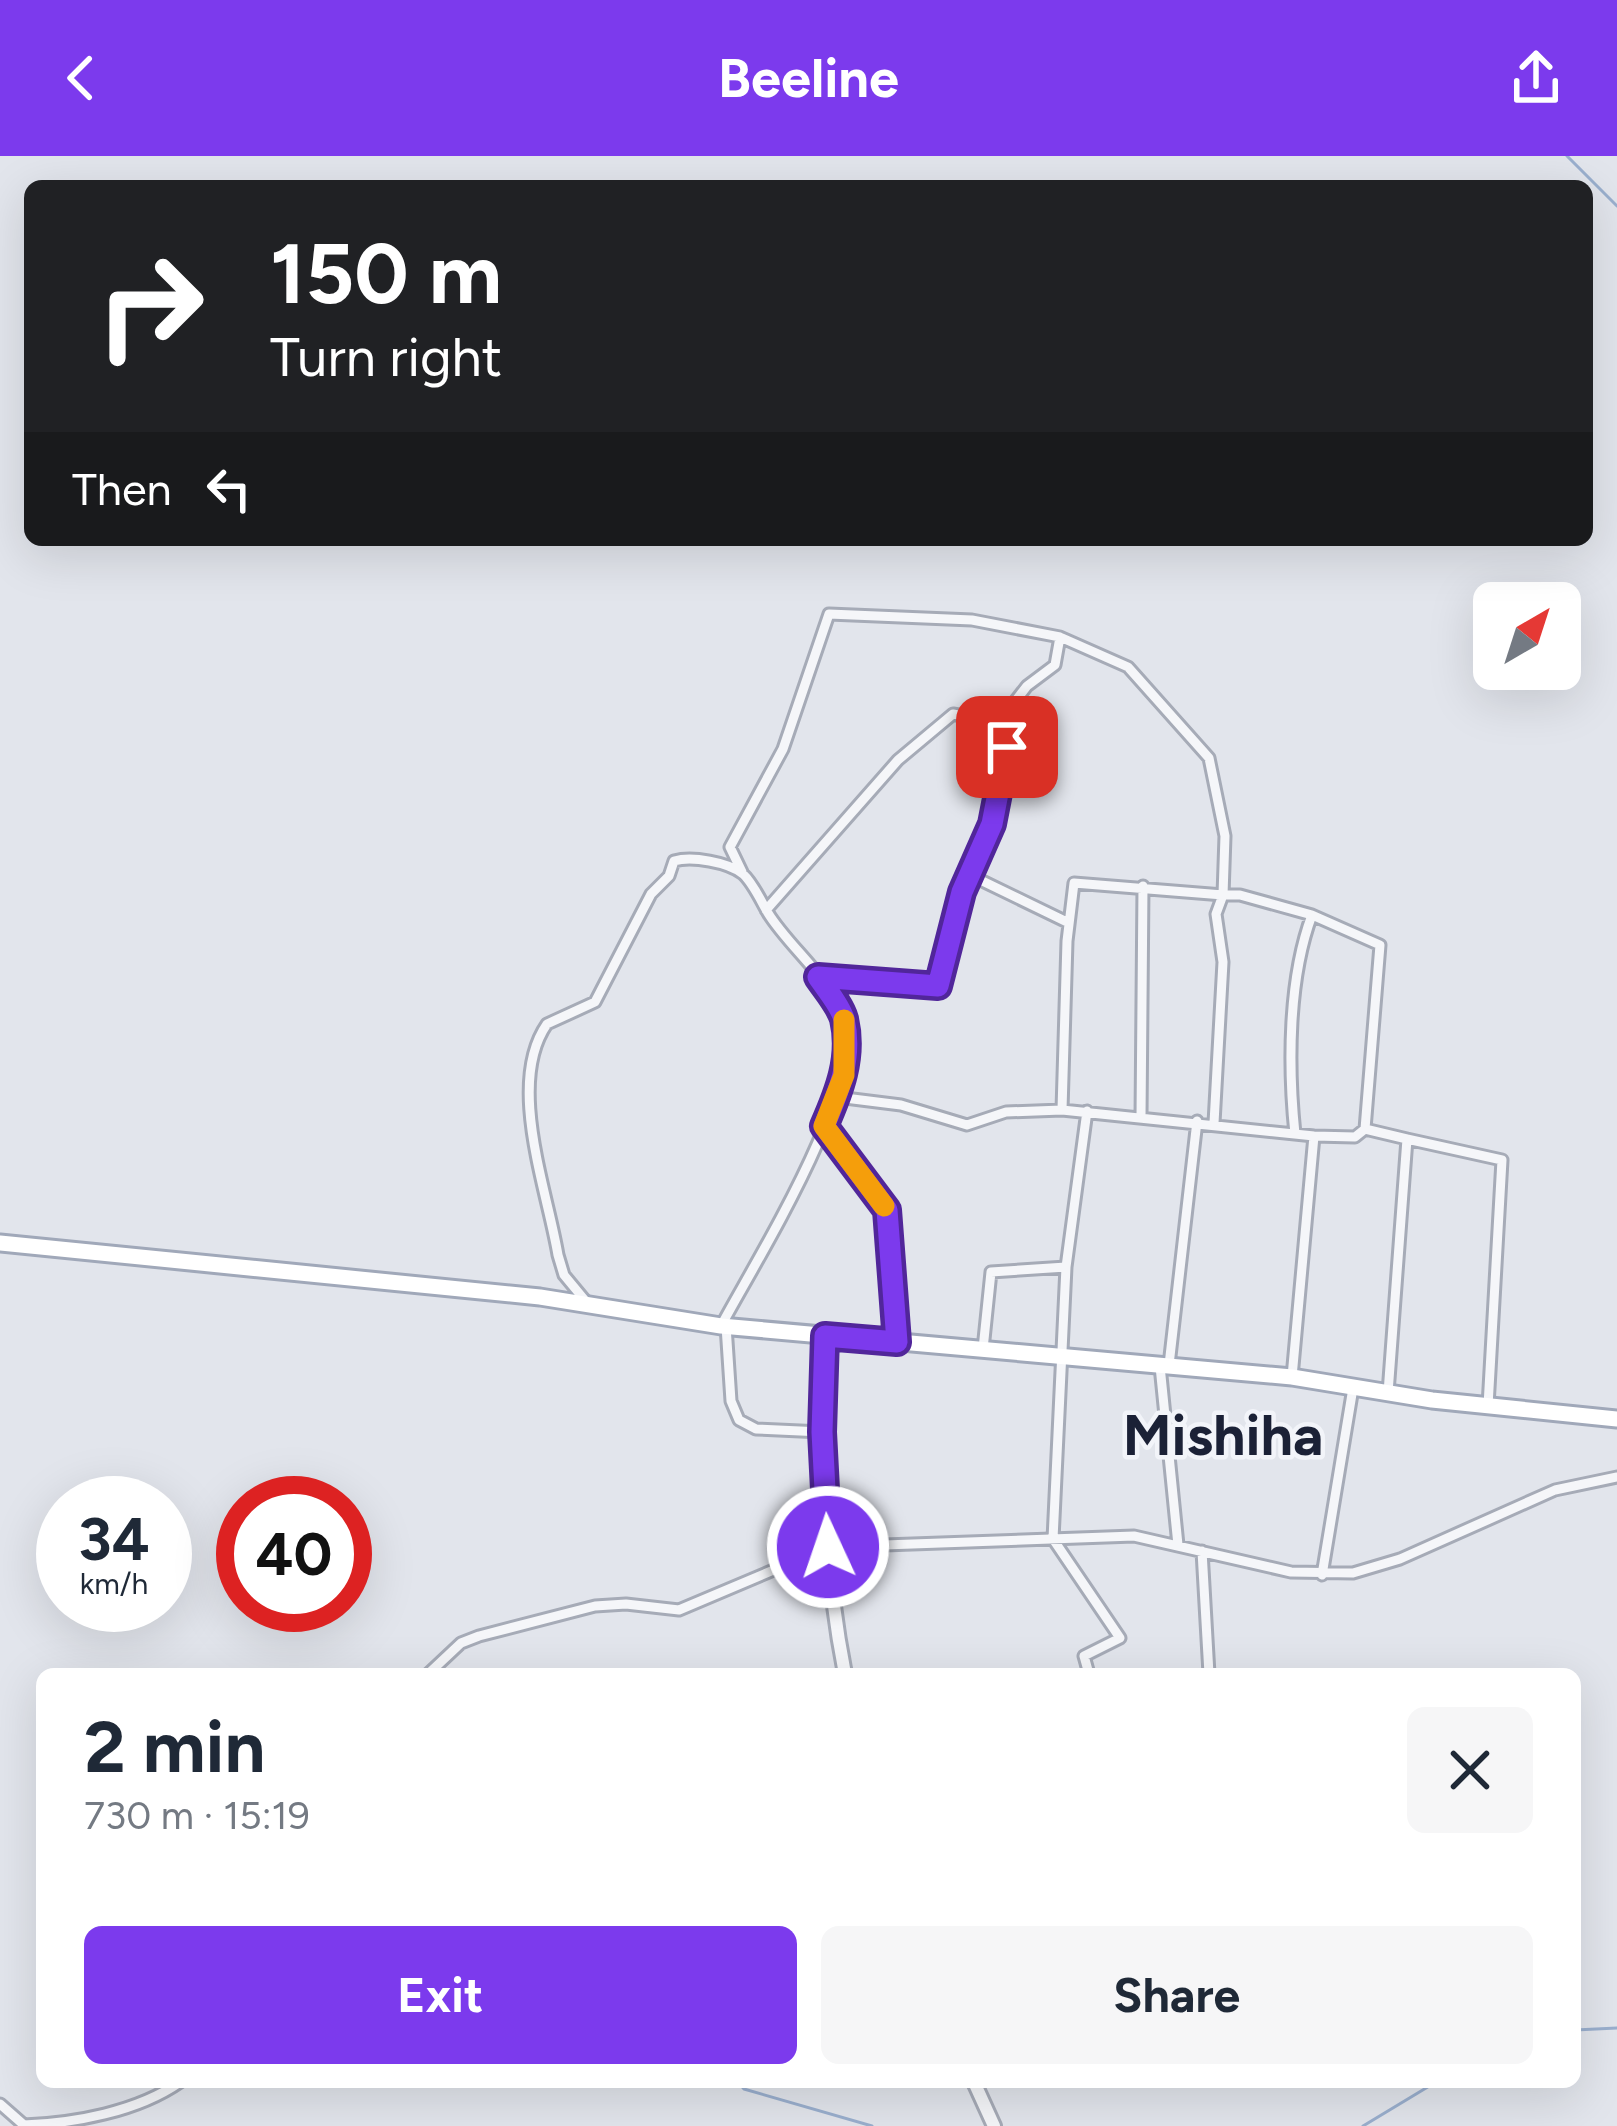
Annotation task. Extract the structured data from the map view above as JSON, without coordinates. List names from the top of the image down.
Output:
{
  "districts": ["Mishiha"],
  "north": "top right",
  "page": {
    "header": "Beeline",
    "turn": ["150 m", "Turn right"],
    "then": "Then",
    "speed": "34 km/h",
    "limit": "40",
    "heading": ["2 min", "730 m · 15:19"],
    "buttons": ["Exit", "Share"]
  }
}
